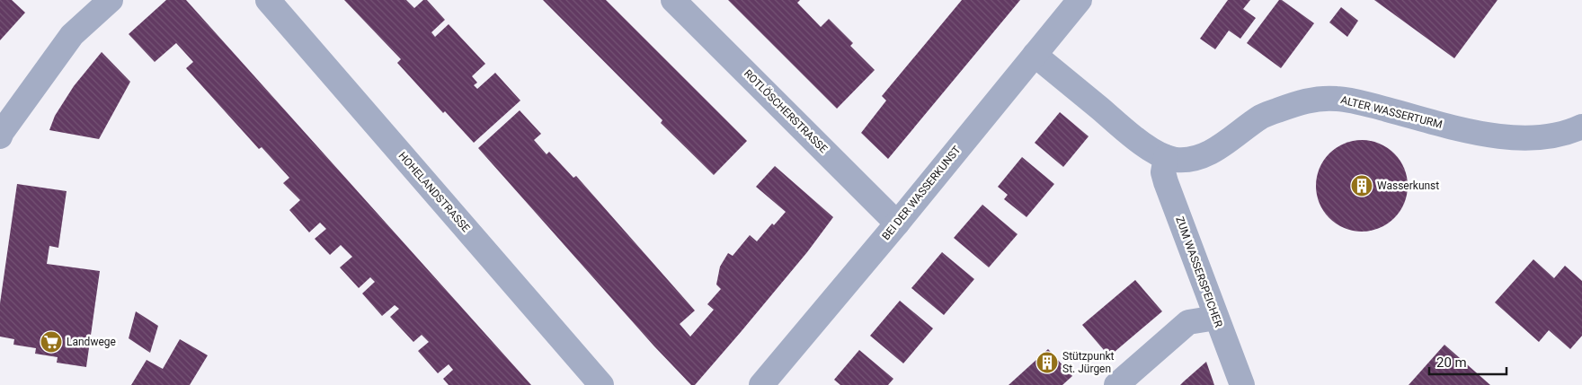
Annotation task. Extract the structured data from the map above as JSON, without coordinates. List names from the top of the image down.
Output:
{
  "streets": {
    "street": [
      "ROTLÖSCHERSTRASSE",
      "ALTER WASSERTURM",
      "HOHELANDSTRASSE",
      "BEI DER WASSERKUNST",
      "ZUM WASSERSPEICHER"
    ]
  },
  "crossings": [
    ["ROTLÖSCHERSTRASSE", "BEI DER WASSERKUNST"],
    ["ALTER WASSERTURM", "BEI DER WASSERKUNST"],
    ["ALTER WASSERTURM", "ZUM WASSERSPEICHER"]
  ],
  "places": {
    "building": ["Wasserkunst", "Stützpunkt St. Jürgen"],
    "supermarket": ["Landwege"]
  },
  "scale_bar": "20 m"
}
